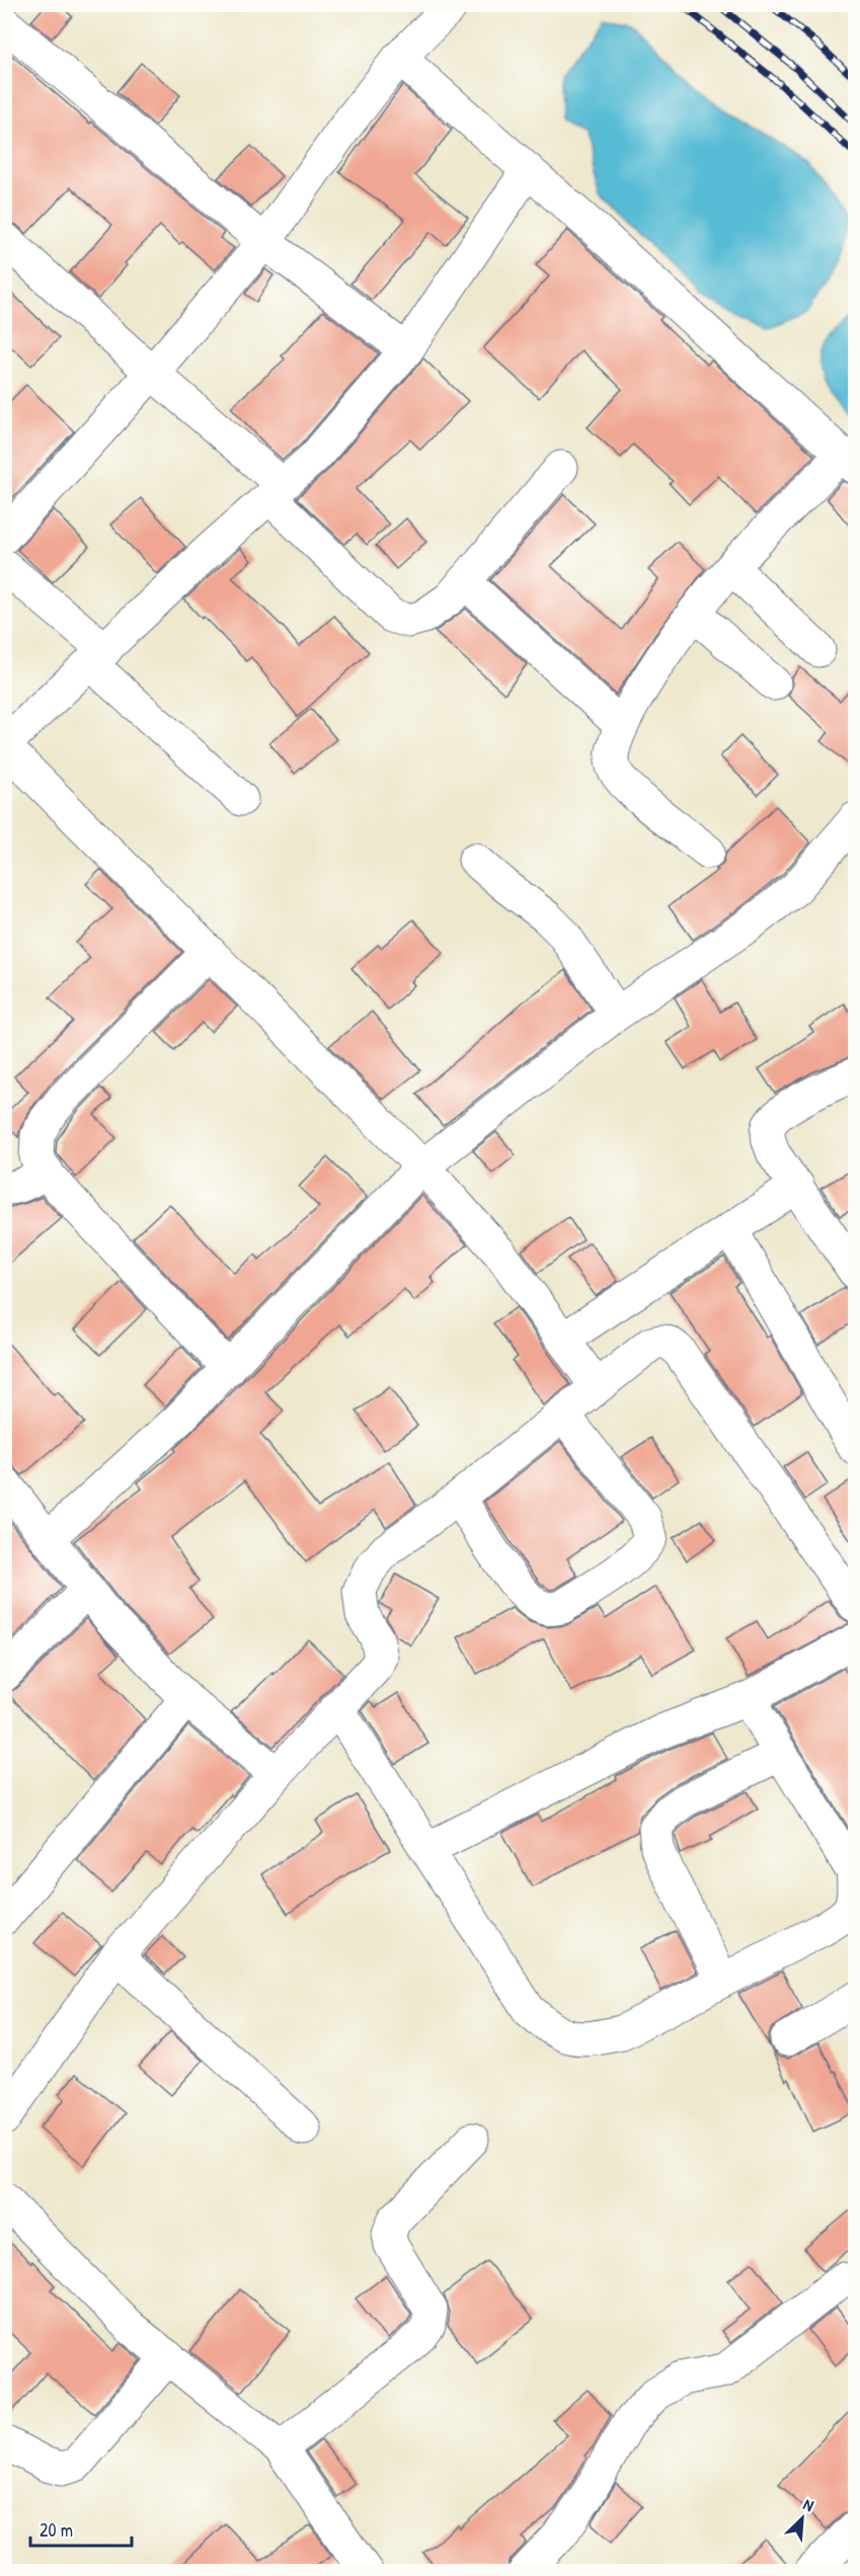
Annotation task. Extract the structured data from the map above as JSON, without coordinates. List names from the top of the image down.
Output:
{
  "scale_bar": "20 m",
  "north": "top right"
}
